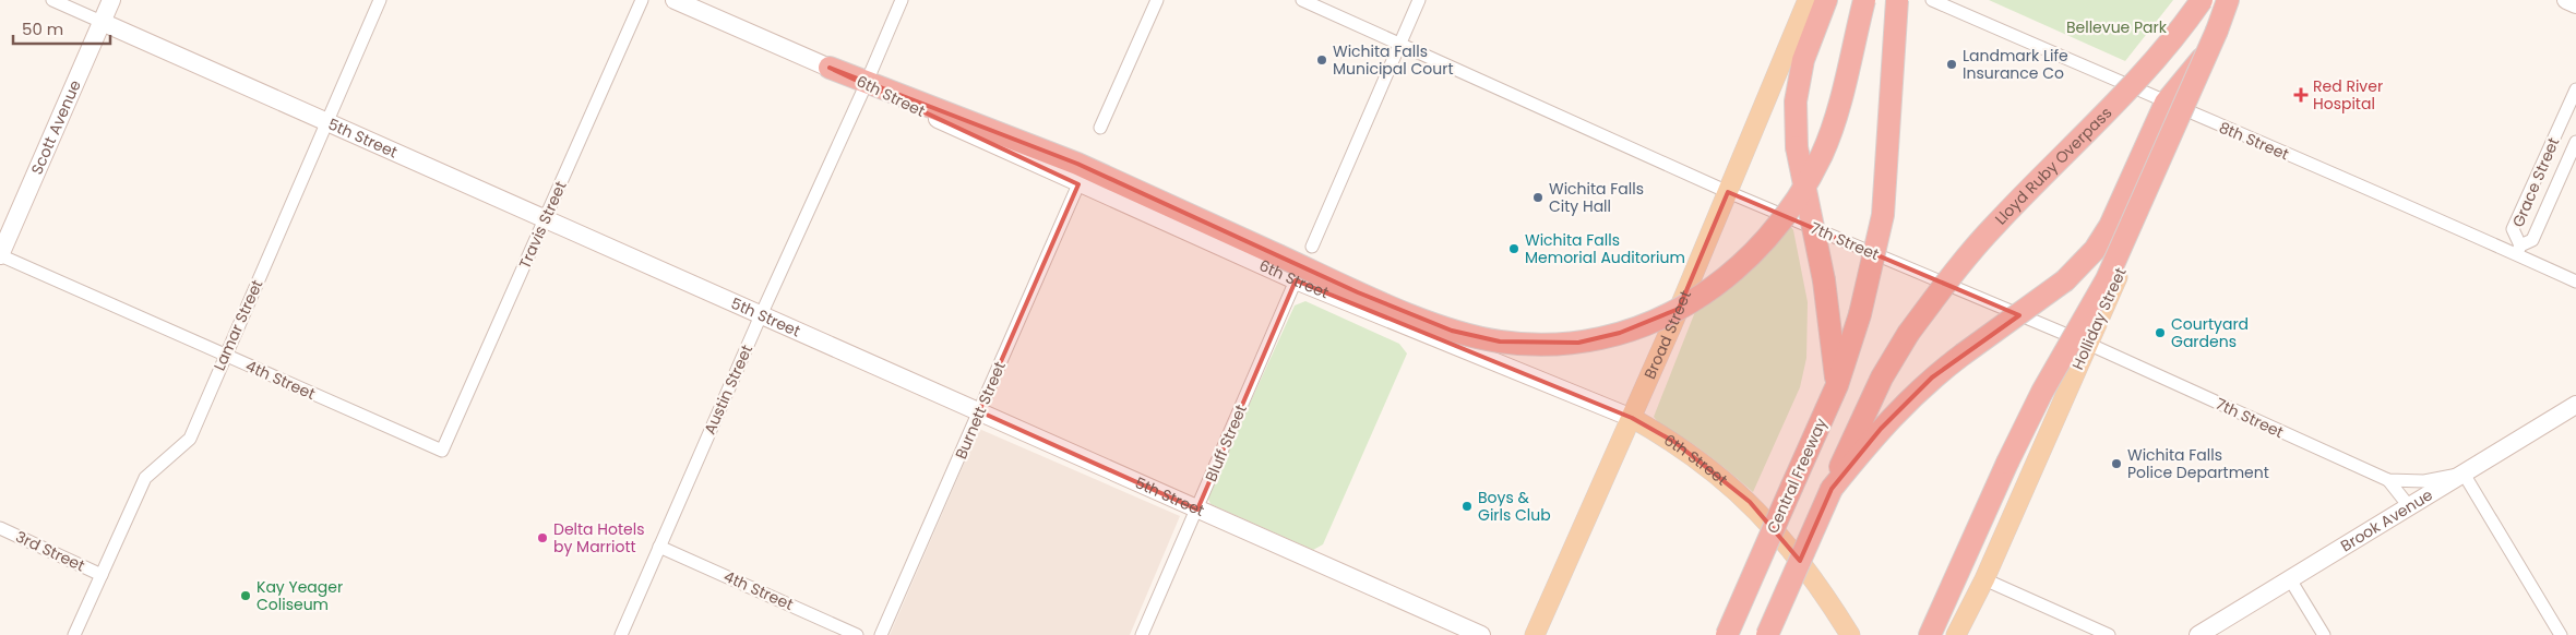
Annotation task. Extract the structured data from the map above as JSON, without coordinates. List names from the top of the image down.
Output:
{
  "streets": {
    "highway": ["Lloyd Ruby Overpass", "Central Freeway"],
    "main road": [
      "6th Street",
      "Scott Avenue",
      "5th Street",
      "Holliday Street",
      "Broad Street",
      "Brook Avenue"
    ],
    "street": [
      "8th Street",
      "Grace Street",
      "Travis Street",
      "7th Street",
      "Lamar Street",
      "4th Street",
      "Austin Street",
      "Burnett Street",
      "Bluff Street",
      "3rd Street"
    ]
  },
  "crossings": [
    ["6th Street", "Broad Street"],
    ["6th Street", "Austin Street"],
    ["6th Street", "Burnett Street"],
    ["6th Street", "Bluff Street"],
    ["Scott Avenue", "5th Street"],
    ["Scott Avenue", "4th Street"],
    ["5th Street", "Travis Street"],
    ["5th Street", "Lamar Street"],
    ["5th Street", "Austin Street"],
    ["5th Street", "Burnett Street"],
    ["5th Street", "Bluff Street"],
    ["8th Street", "Grace Street"],
    ["8th Street", "Holliday Street"],
    ["Travis Street", "4th Street"],
    ["7th Street", "Holliday Street"],
    ["7th Street", "Broad Street"],
    ["7th Street", "Brook Avenue"],
    ["Lamar Street", "4th Street"],
    ["Lamar Street", "3rd Street"],
    ["4th Street", "Austin Street"]
  ],
  "parks": ["Bellevue Park"],
  "places": {
    "other": [
      "Wichita Falls Municipal Court",
      "Landmark Life Insurance Co",
      "Wichita Falls City Hall",
      "Wichita Falls Memorial Auditorium",
      "Courtyard Gardens",
      "Wichita Falls Police Department",
      "Boys & Girls Club",
      "Delta Hotels by Marriott",
      "Kay Yeager Coliseum"
    ],
    "health": ["Red River Hospital"]
  },
  "scale_bar": "50 m"
}
